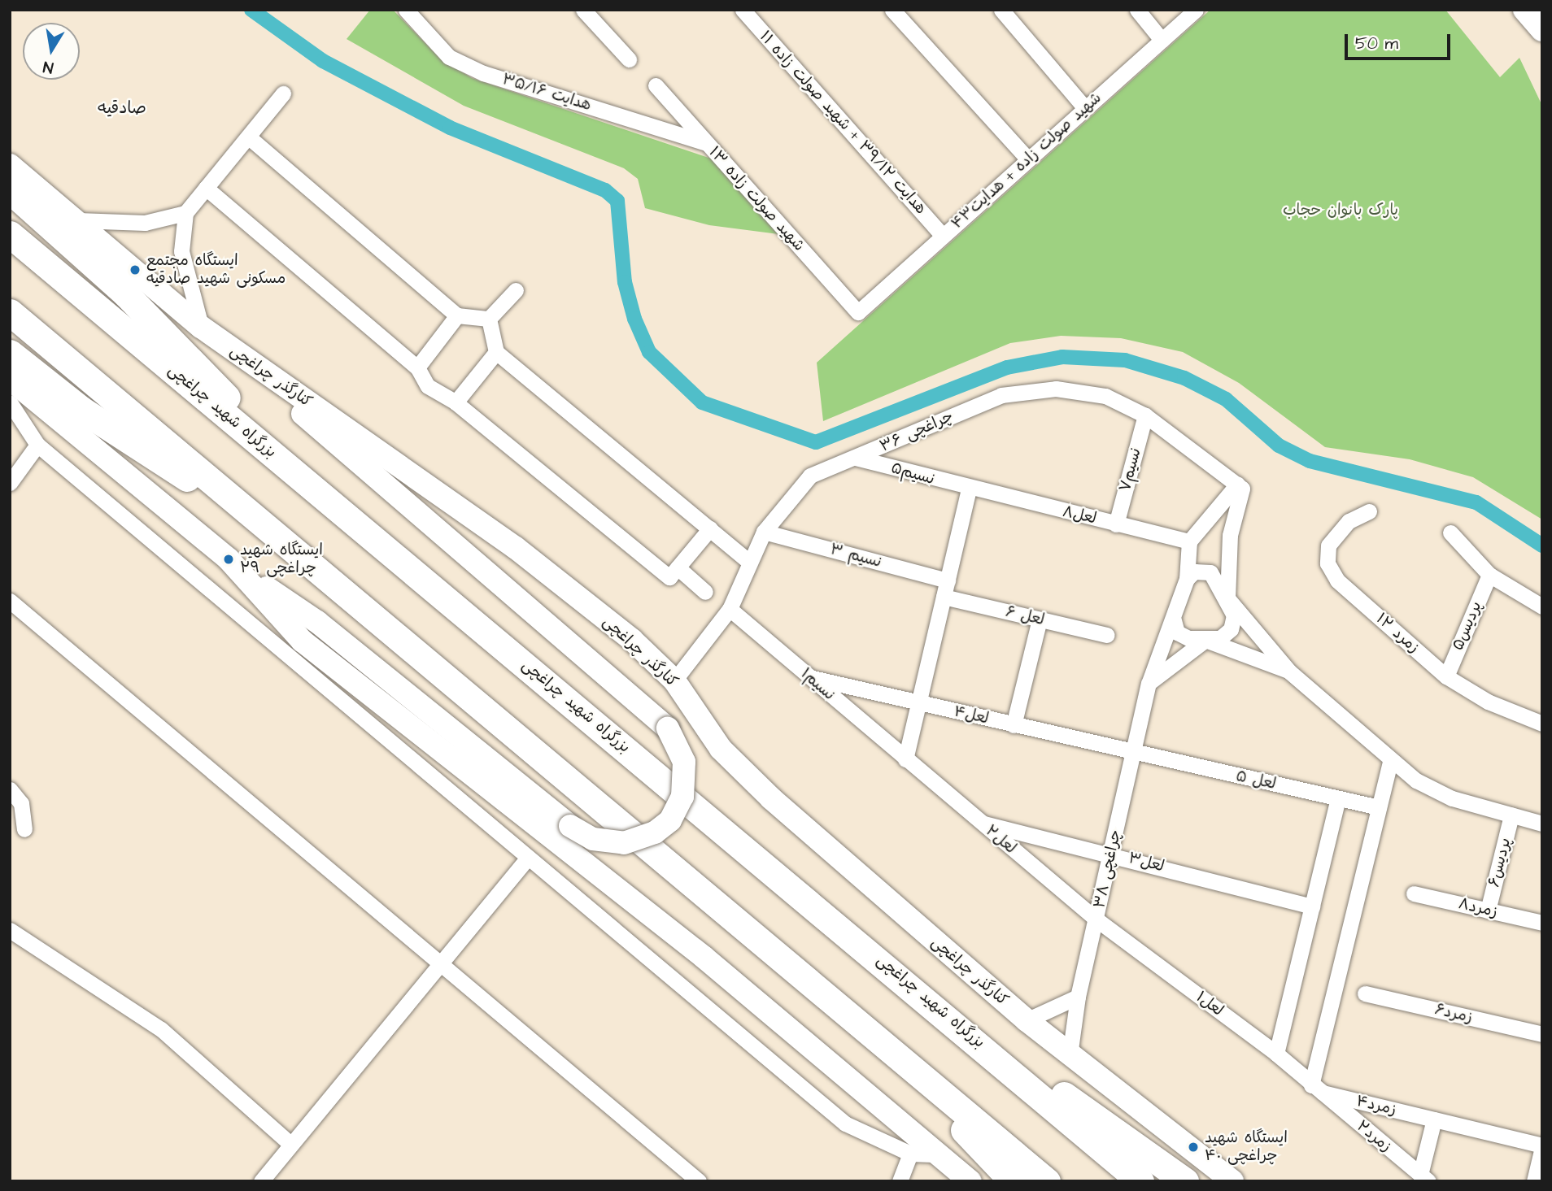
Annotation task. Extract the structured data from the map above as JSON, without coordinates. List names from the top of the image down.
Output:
{
  "streets": {
    "highway": ["بزرگراه شهید چراغچی"],
    "main road": ["کنارگذر چراغچی"],
    "street": [
      "هدایت ۳۵/۱۶",
      "هدایت ۳۹/۱۲ + شهید صولت زاده ۱۱",
      "شهید صولت زاده + هدایت۴۳",
      "شهید صولت زاده ۱۳",
      "چراغچی ۳۶",
      "نسیم۷",
      "نسیم۵",
      "لعل۸",
      "نسیم ۳",
      "لعل ۶",
      "پردیس۵",
      "زمرد ۱۲",
      "نسیم۱",
      "لعل۴",
      "لعل ۵",
      "لعل۲",
      "لعل۳",
      "پردیس۶",
      "چراغچی ۳۸",
      "زمرد۸",
      "لعل۱",
      "زمرد۶",
      "زمرد۴",
      "زمرد۲"
    ]
  },
  "crossings": [
    ["هدایت ۳۵/۱۶", "شهید صولت زاده ۱۳"],
    ["هدایت ۳۹/۱۲ + شهید صولت زاده ۱۱", "شهید صولت زاده + هدایت۴۳"],
    ["شهید صولت زاده + هدایت۴۳", "شهید صولت زاده ۱۳"],
    ["کنارگذر چراغچی", "چراغچی ۳۶"],
    ["کنارگذر چراغچی", "چراغچی ۳۸"],
    ["چراغچی ۳۶", "نسیم۷"],
    ["چراغچی ۳۶", "نسیم۵"],
    ["چراغچی ۳۶", "نسیم ۳"],
    ["چراغچی ۳۶", "نسیم۱"],
    ["نسیم۷", "لعل۸"],
    ["نسیم۵", "لعل۸"],
    ["پردیس۵", "زمرد ۱۲"],
    ["نسیم۱", "لعل۴"],
    ["نسیم۱", "لعل۲"],
    ["لعل۴", "لعل ۵"],
    ["لعل۴", "چراغچی ۳۸"],
    ["لعل ۵", "چراغچی ۳۸"],
    ["لعل۲", "لعل۳"],
    ["لعل۲", "چراغچی ۳۸"],
    ["لعل۲", "لعل۱"],
    ["لعل۳", "چراغچی ۳۸"],
    ["پردیس۶", "زمرد۸"],
    ["چراغچی ۳۸", "لعل۱"],
    ["لعل۱", "زمرد۴"],
    ["لعل۱", "زمرد۲"],
    ["زمرد۴", "زمرد۲"]
  ],
  "districts": ["صادقیه"],
  "parks": ["پارک بانوان حجاب"],
  "places": ["ایستگاه مجتمع مسکونی شهید صادقیه", "ایستگاه شهید چراغچی ۲۹", "ایستگاه شهید چراغچی ۴۰"],
  "scale_bar": "50 m",
  "north": "bottom"
}
